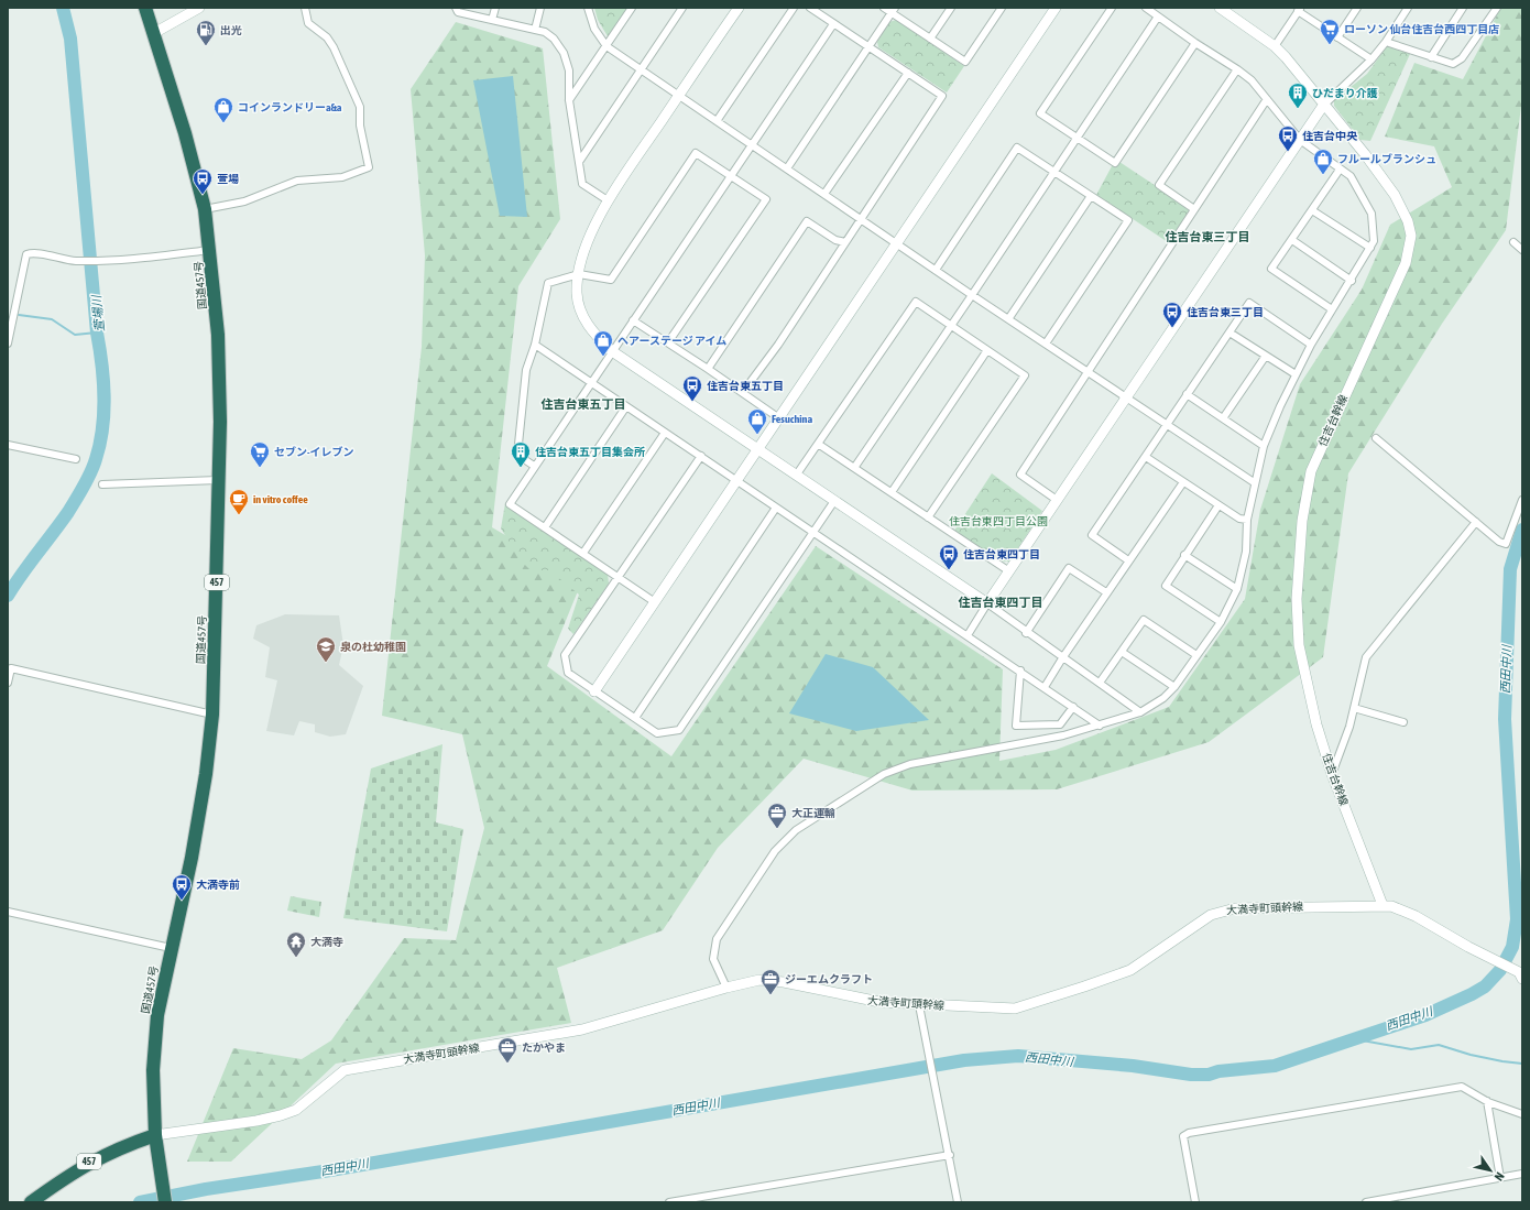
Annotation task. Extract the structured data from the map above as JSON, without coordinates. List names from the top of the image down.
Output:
{
  "streets": {
    "highway": ["国道457号", "457"],
    "street": ["住吉台幹線", "大満寺町頭幹線"]
  },
  "crossings": [
    ["国道457号", "457"],
    ["国道457号", "大満寺町頭幹線"],
    ["住吉台幹線", "大満寺町頭幹線"],
    ["457", "大満寺町頭幹線"]
  ],
  "districts": ["住吉台東三丁目", "住吉台東五丁目", "住吉台東四丁目"],
  "water": ["萱場川", "西田中川"],
  "parks": ["住吉台東四丁目公園"],
  "places": {
    "supermarket": ["ローソン 仙台住吉台西四丁目店", "セブン-イレブン"],
    "fuel station": ["出光"],
    "building": ["ひだまり介護", "住吉台東五丁目集会所"],
    "shop": [
      "コインランドリーa&a",
      "フルールブランシュ",
      "ヘアーステージ アイム",
      "Fesuchina"
    ],
    "bus stop": [
      "住吉台中央",
      "萱場",
      "住吉台東三丁目",
      "住吉台東五丁目",
      "住吉台東四丁目",
      "大満寺前"
    ],
    "cafe": ["in vitro coffee"],
    "school or university": ["泉の杜幼稚園"],
    "office": ["大正運輸", "ジーエムクラフト", "たかやま"],
    "temple": ["大満寺"]
  },
  "north": "bottom right"
}
